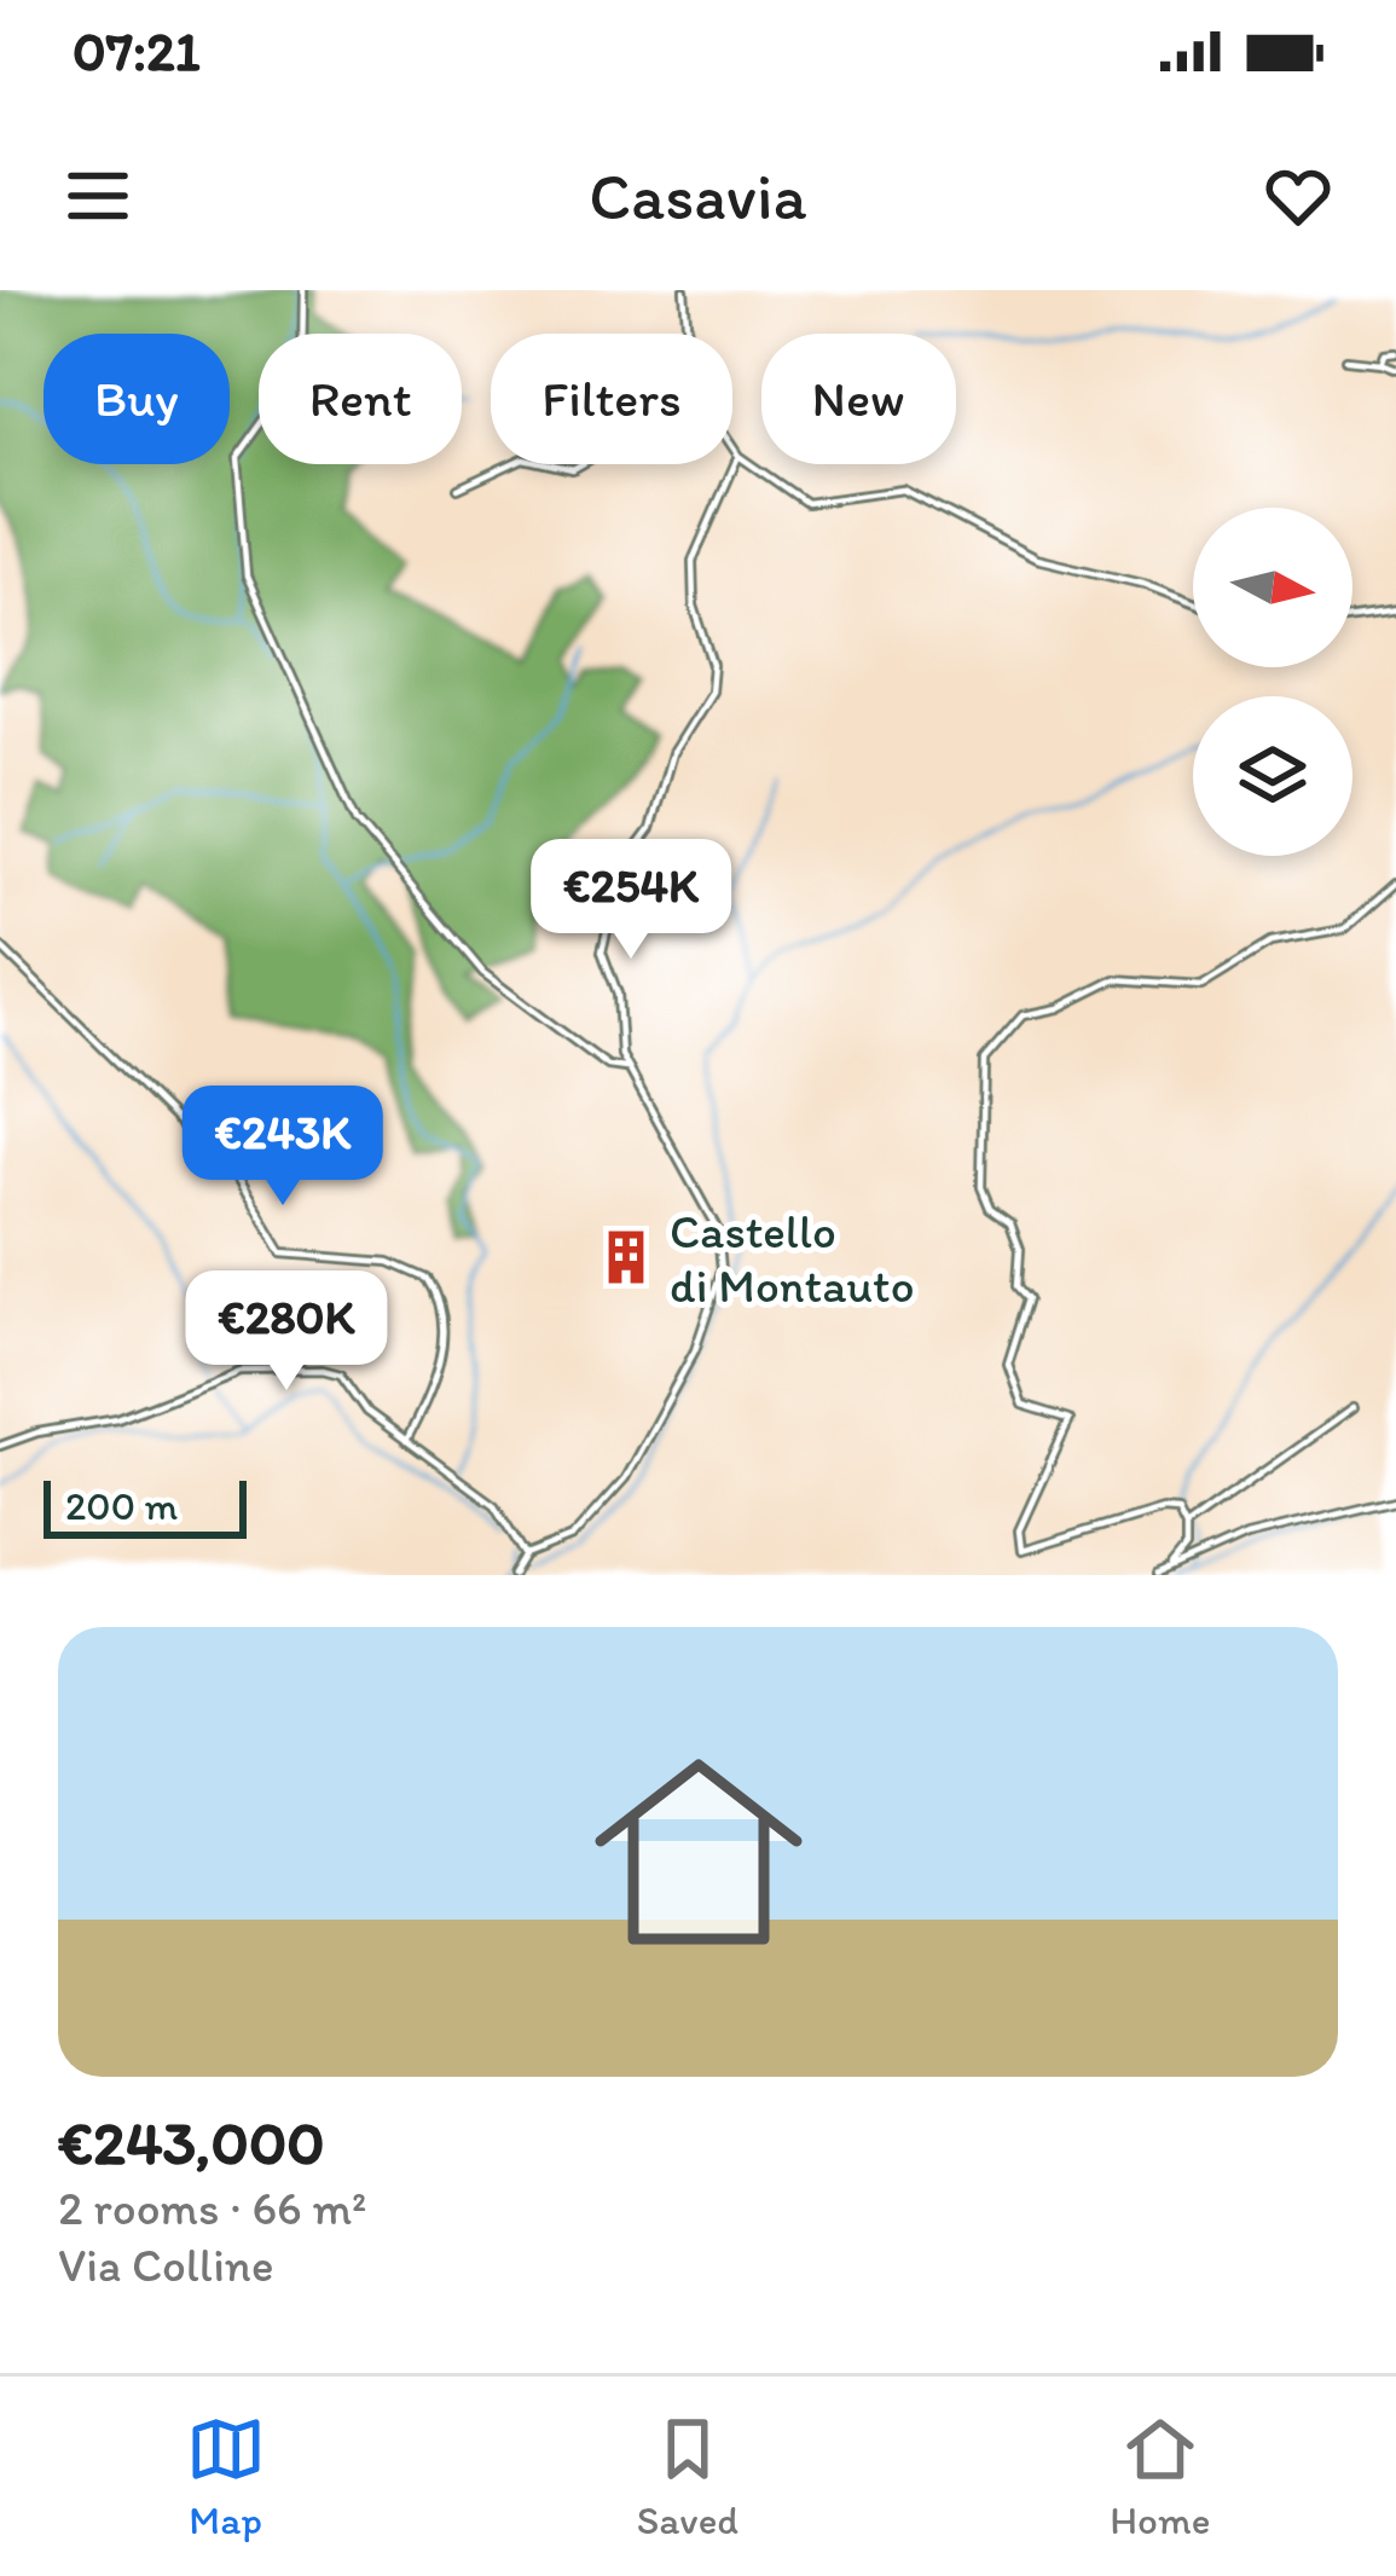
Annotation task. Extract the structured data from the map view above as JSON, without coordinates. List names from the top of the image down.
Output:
{
  "places": {
    "building": ["Castello di Montauto"]
  },
  "scale_bar": "200 m",
  "north": "right",
  "page": {
    "status": "07:21",
    "header": "Casavia",
    "chip": [
      "Buy",
      "Rent",
      "Filters",
      "New"
    ],
    "price": ["€254K", "€243K", "€280K"],
    "scale": "200 m",
    "list": [
      {
        "name": "€243,000",
        "note": "2 rooms · 66 m² · Via Colline"
      }
    ],
    "tabs": ["Map", "Saved", "Home"]
  }
}
